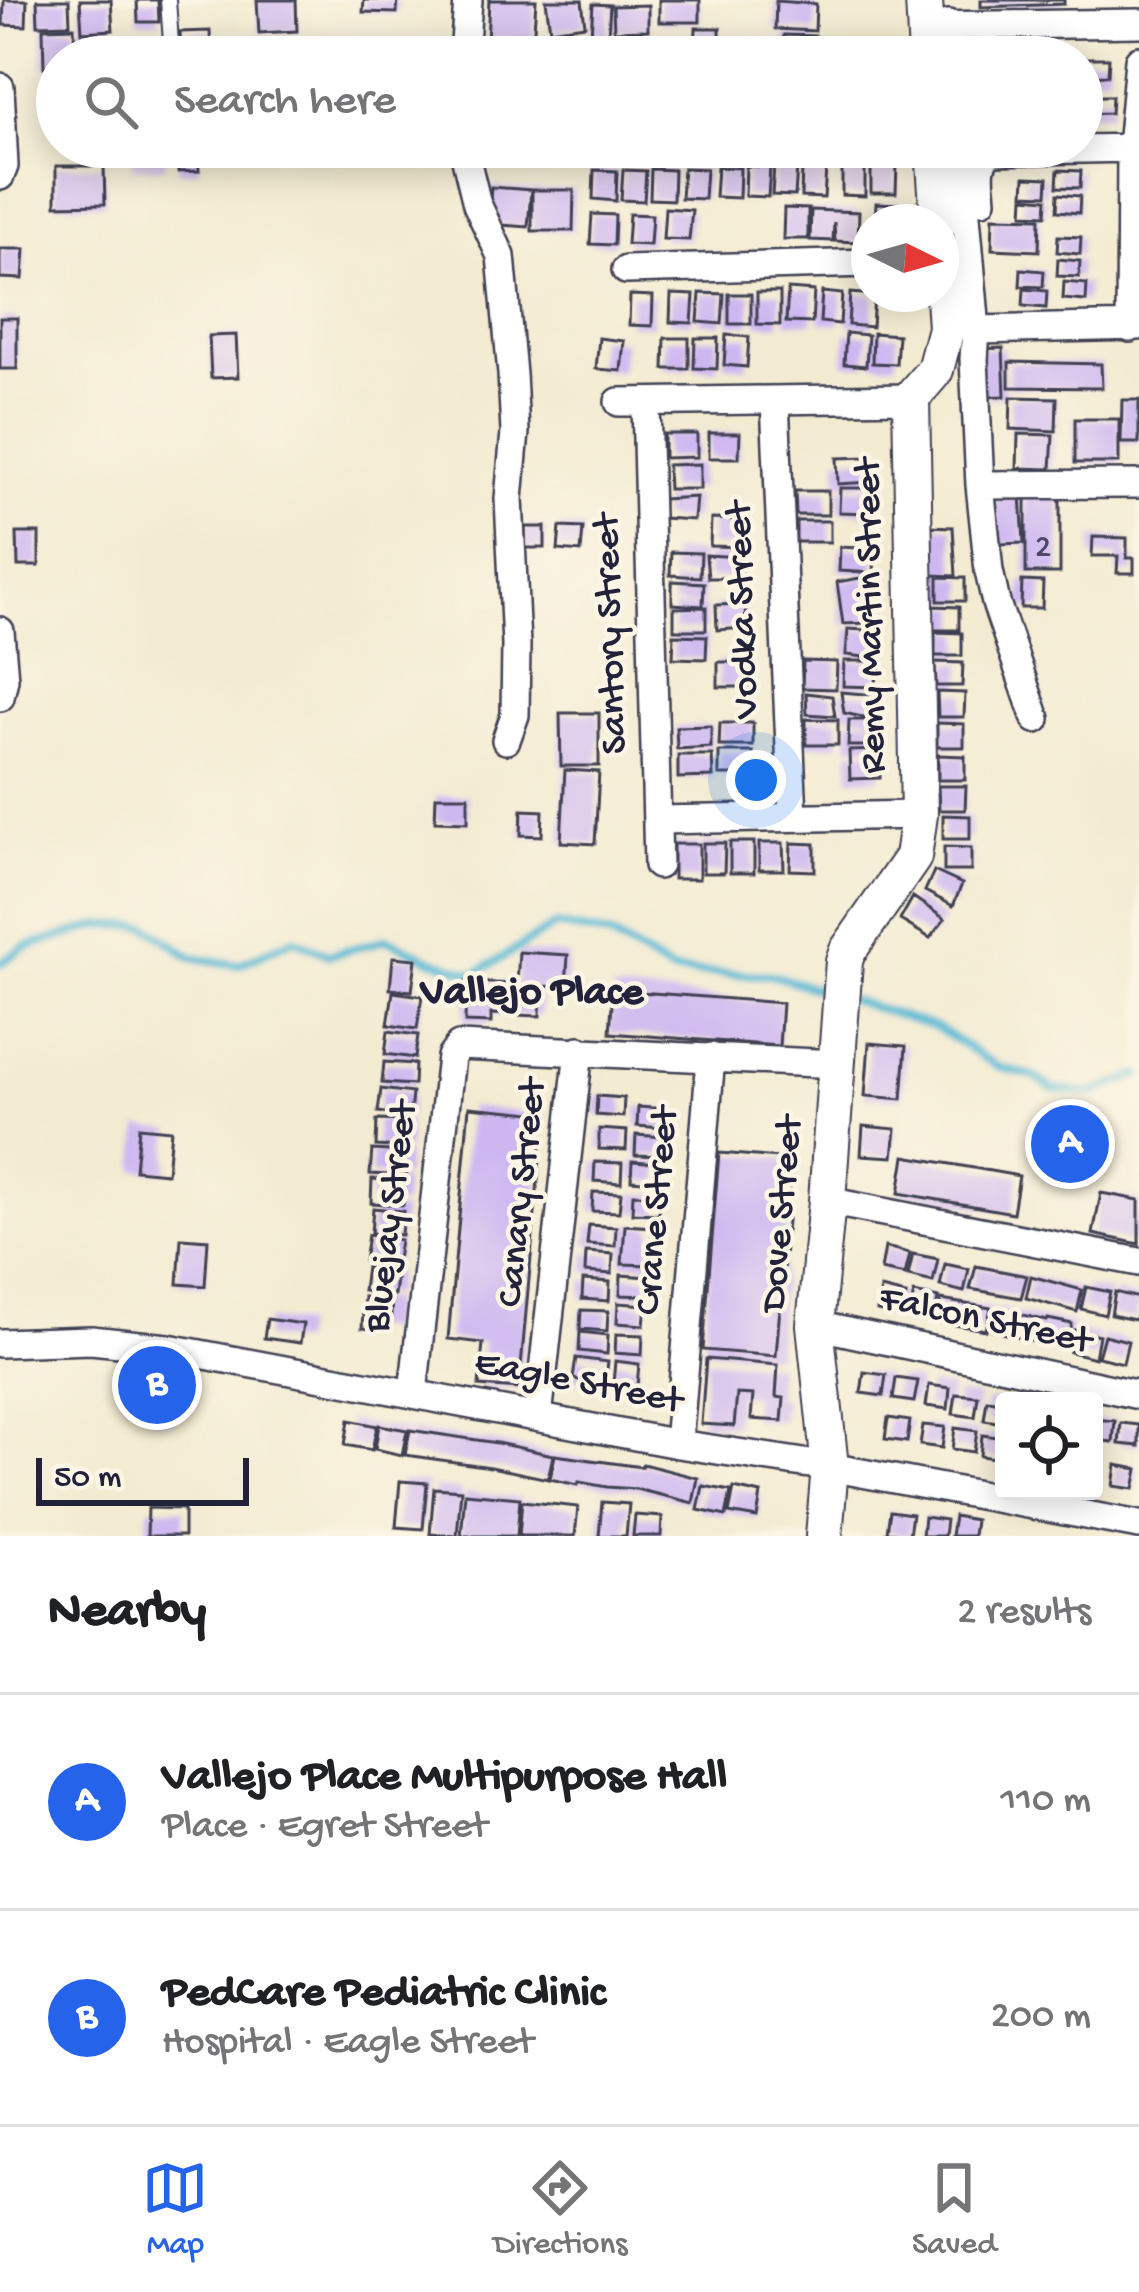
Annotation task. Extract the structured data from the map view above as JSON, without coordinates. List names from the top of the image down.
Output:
{
  "streets": {
    "street": [
      "Vodka Street",
      "Remy Martin Street",
      "Santory Street",
      "Canary Street",
      "Crane Street",
      "Dove Street",
      "Bluejay Street",
      "Falcon Street",
      "Eagle Street"
    ]
  },
  "crossings": [
    ["Vodka Street", "Santory Street"],
    ["Remy Martin Street", "Dove Street"],
    ["Canary Street", "Bluejay Street"],
    ["Canary Street", "Eagle Street"],
    ["Crane Street", "Eagle Street"],
    ["Dove Street", "Falcon Street"],
    ["Dove Street", "Eagle Street"],
    ["Bluejay Street", "Eagle Street"]
  ],
  "districts": ["Vallejo Place"],
  "house_numbers": ["2"],
  "scale_bar": "50 m",
  "north": "right",
  "page": {
    "search": "Search here",
    "pins": ["A", "B"],
    "scale": "50 m",
    "heading": ["Nearby", "2 results"],
    "list": [
      {
        "mark": "A",
        "name": "Vallejo Place Multipurpose Hall",
        "note": "Place · Egret Street",
        "value": "110 m"
      },
      {
        "mark": "B",
        "name": "PedCare Pediatric Clinic",
        "note": "Hospital · Eagle Street",
        "value": "200 m"
      }
    ],
    "nav": ["Map", "Directions", "Saved"]
  }
}
